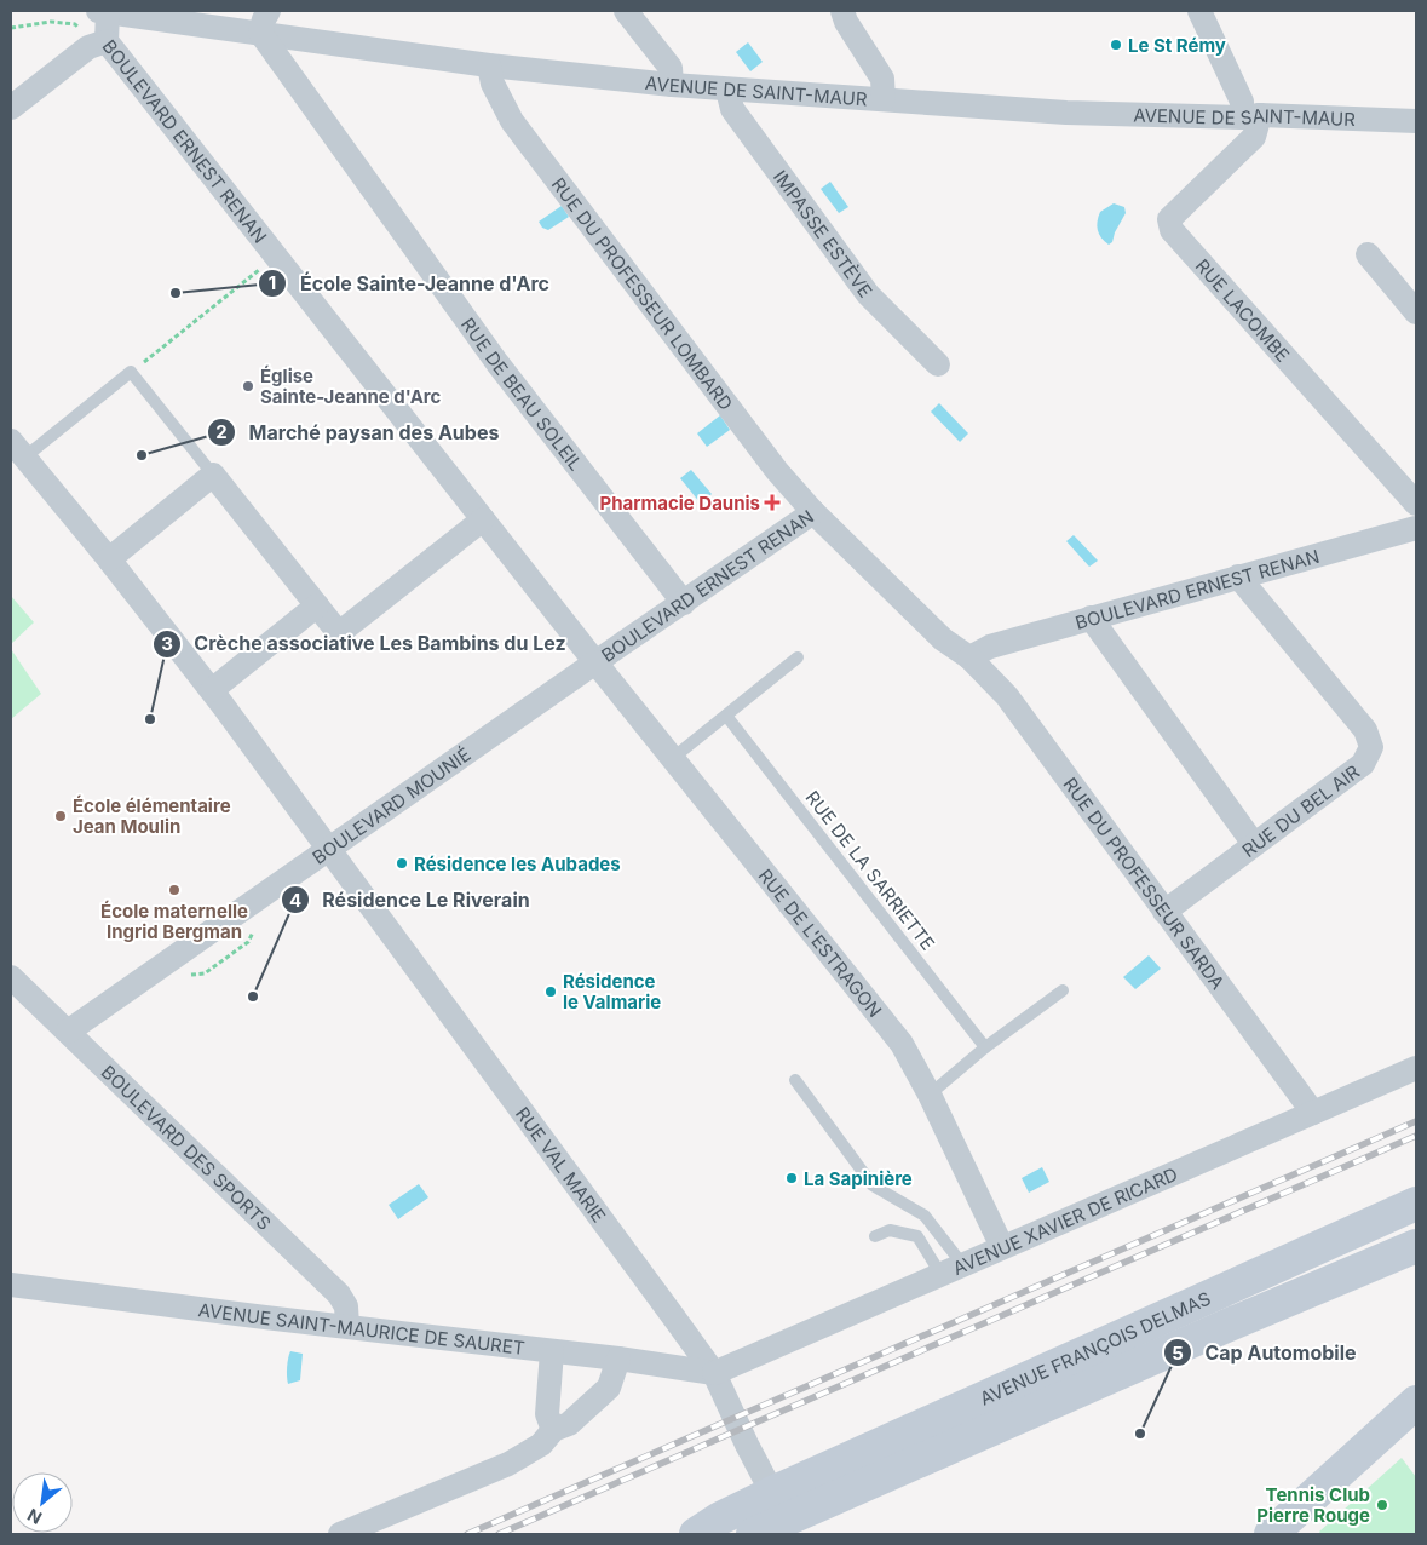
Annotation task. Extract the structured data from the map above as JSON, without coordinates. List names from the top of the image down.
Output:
{
  "streets": {
    "main road": ["AVENUE FRANÇOIS DELMAS"],
    "street": [
      "AVENUE DE SAINT-MAUR",
      "BOULEVARD ERNEST RENAN",
      "IMPASSE ESTÈVE",
      "RUE DU PROFESSEUR LOMBARD",
      "RUE LACOMBE",
      "RUE DE BEAU SOLEIL",
      "BOULEVARD MOUNIÉ",
      "RUE DU BEL AIR",
      "RUE DU PROFESSEUR SARDA",
      "RUE DE L'ESTRAGON",
      "BOULEVARD DES SPORTS",
      "RUE VAL MARIE",
      "AVENUE XAVIER DE RICARD",
      "AVENUE SAINT-MAURICE DE SAURET"
    ],
    "lane": ["RUE DE LA SARRIETTE"]
  },
  "crossings": [
    ["AVENUE DE SAINT-MAUR", "BOULEVARD ERNEST RENAN"],
    ["AVENUE DE SAINT-MAUR", "IMPASSE ESTÈVE"],
    ["AVENUE DE SAINT-MAUR", "RUE DU PROFESSEUR LOMBARD"],
    ["AVENUE DE SAINT-MAUR", "RUE LACOMBE"],
    ["AVENUE DE SAINT-MAUR", "RUE DE BEAU SOLEIL"],
    ["BOULEVARD ERNEST RENAN", "RUE DU PROFESSEUR LOMBARD"],
    ["BOULEVARD ERNEST RENAN", "RUE DE BEAU SOLEIL"],
    ["BOULEVARD ERNEST RENAN", "BOULEVARD MOUNIÉ"],
    ["BOULEVARD ERNEST RENAN", "RUE DU BEL AIR"],
    ["BOULEVARD ERNEST RENAN", "RUE DU PROFESSEUR SARDA"],
    ["BOULEVARD ERNEST RENAN", "RUE DE L'ESTRAGON"],
    ["BOULEVARD MOUNIÉ", "RUE DE L'ESTRAGON"],
    ["BOULEVARD MOUNIÉ", "BOULEVARD DES SPORTS"],
    ["BOULEVARD MOUNIÉ", "RUE VAL MARIE"],
    ["RUE DU BEL AIR", "RUE DU PROFESSEUR SARDA"],
    ["RUE DU PROFESSEUR SARDA", "AVENUE XAVIER DE RICARD"],
    ["RUE DE L'ESTRAGON", "AVENUE XAVIER DE RICARD"],
    ["BOULEVARD DES SPORTS", "AVENUE SAINT-MAURICE DE SAURET"],
    ["RUE VAL MARIE", "AVENUE XAVIER DE RICARD"],
    ["RUE VAL MARIE", "AVENUE SAINT-MAURICE DE SAURET"],
    ["RUE VAL MARIE", "AVENUE FRANÇOIS DELMAS"],
    ["AVENUE XAVIER DE RICARD", "AVENUE SAINT-MAURICE DE SAURET"]
  ],
  "places": {
    "other": [
      "Le St Rémy",
      "École Sainte-Jeanne d'Arc",
      "Église Sainte-Jeanne d'Arc",
      "Marché paysan des Aubes",
      "Crèche associative Les Bambins du Lez",
      "École élémentaire Jean Moulin",
      "Résidence les Aubades",
      "École maternelle Ingrid Bergman",
      "Résidence le Valmarie",
      "Résidence Le Riverain",
      "La Sapinière",
      "Cap Automobile",
      "Tennis Club Pierre Rouge"
    ],
    "health": ["Pharmacie Daunis"]
  },
  "north": "bottom left"
}
